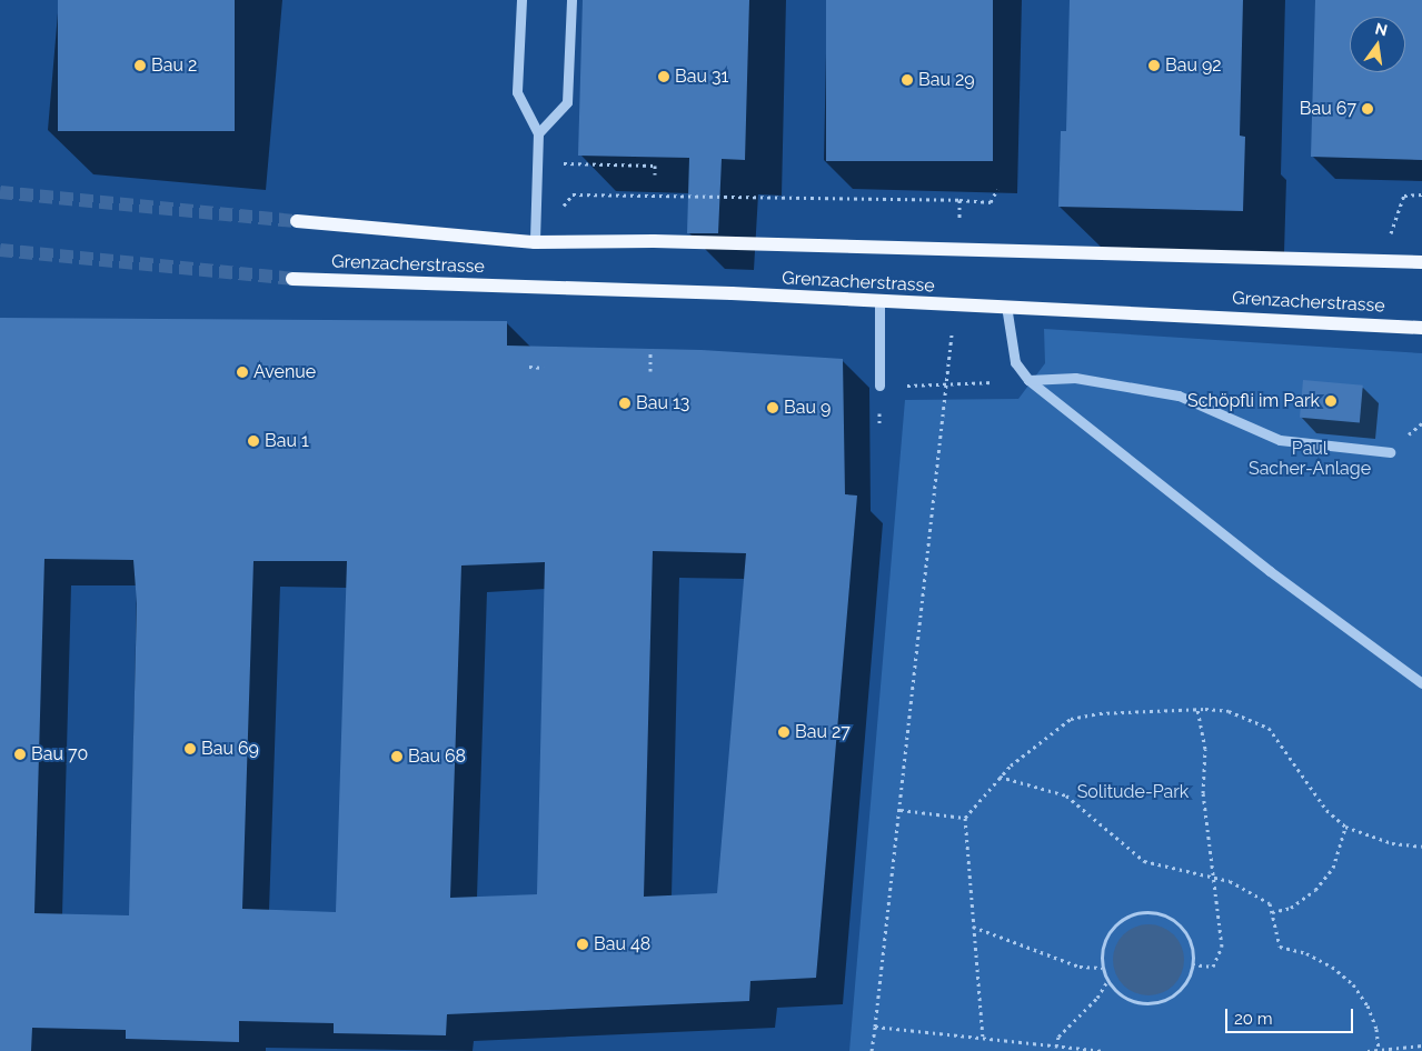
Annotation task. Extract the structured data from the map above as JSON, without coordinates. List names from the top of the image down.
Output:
{
  "streets": {
    "main road": ["Grenzacherstrasse"]
  },
  "parks": ["Paul Sacher-Anlage", "Solitude-Park"],
  "places": [
    "Bau 2",
    "Bau 92",
    "Bau 31",
    "Bau 29",
    "Bau 67",
    "Avenue",
    "Schöpfli im Park",
    "Bau 13",
    "Bau 9",
    "Bau 1",
    "Bau 27",
    "Bau 69",
    "Bau 70",
    "Bau 68",
    "Bau 48"
  ],
  "scale_bar": "20 m",
  "north": "top"
}
